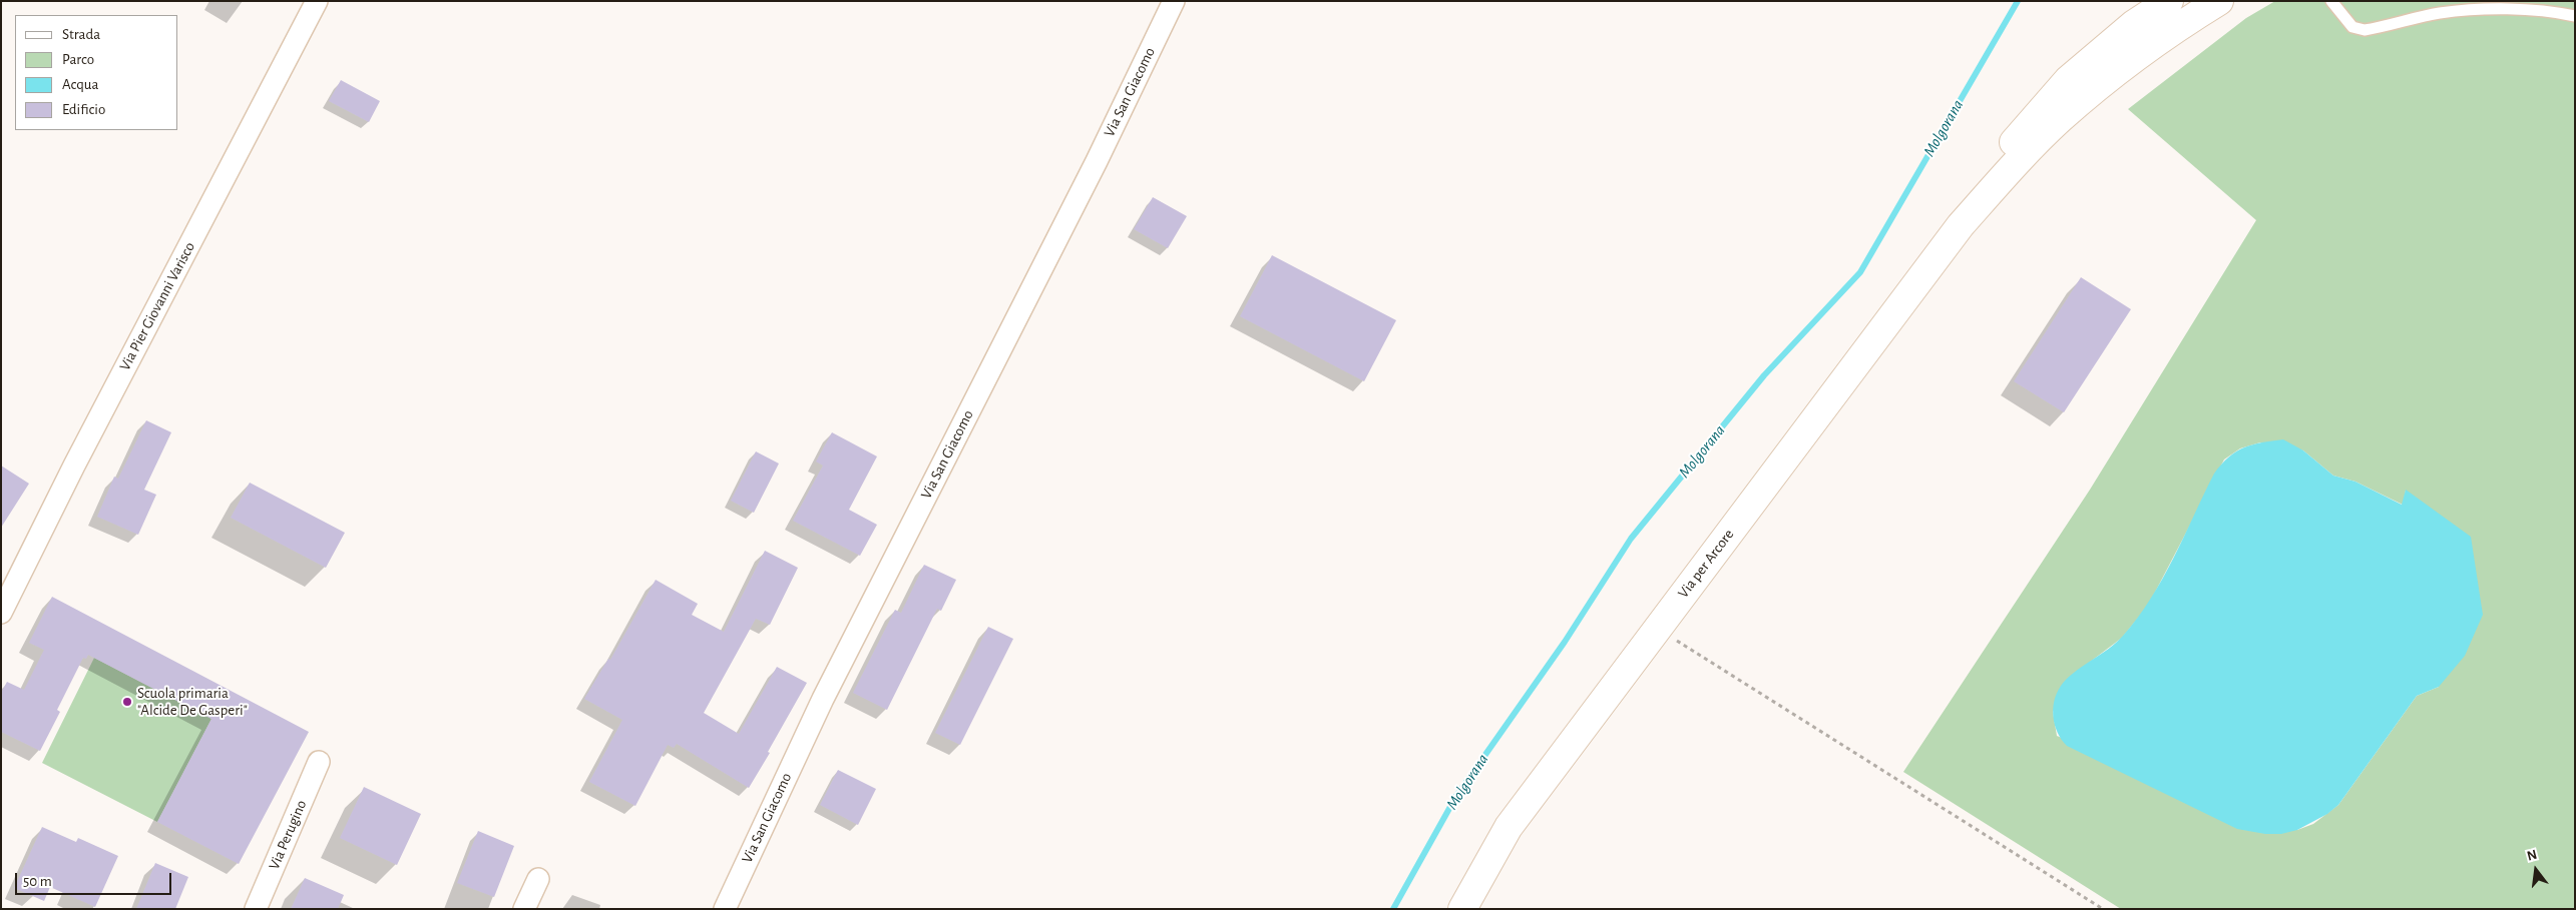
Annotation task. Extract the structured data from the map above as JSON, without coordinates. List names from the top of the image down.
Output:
{
  "streets": {
    "main road": ["Via per Arcore"],
    "street": ["Via San Giacomo", "Via Pier Giovanni Varisco", "Via Perugino"]
  },
  "water": ["Molgorana"],
  "places": ["Scuola primaria \"Alcide De Gasperi\""],
  "legend": [
    "Strada",
    "Parco",
    "Acqua",
    "Edificio"
  ],
  "scale_bar": "50 m",
  "north": "top"
}
